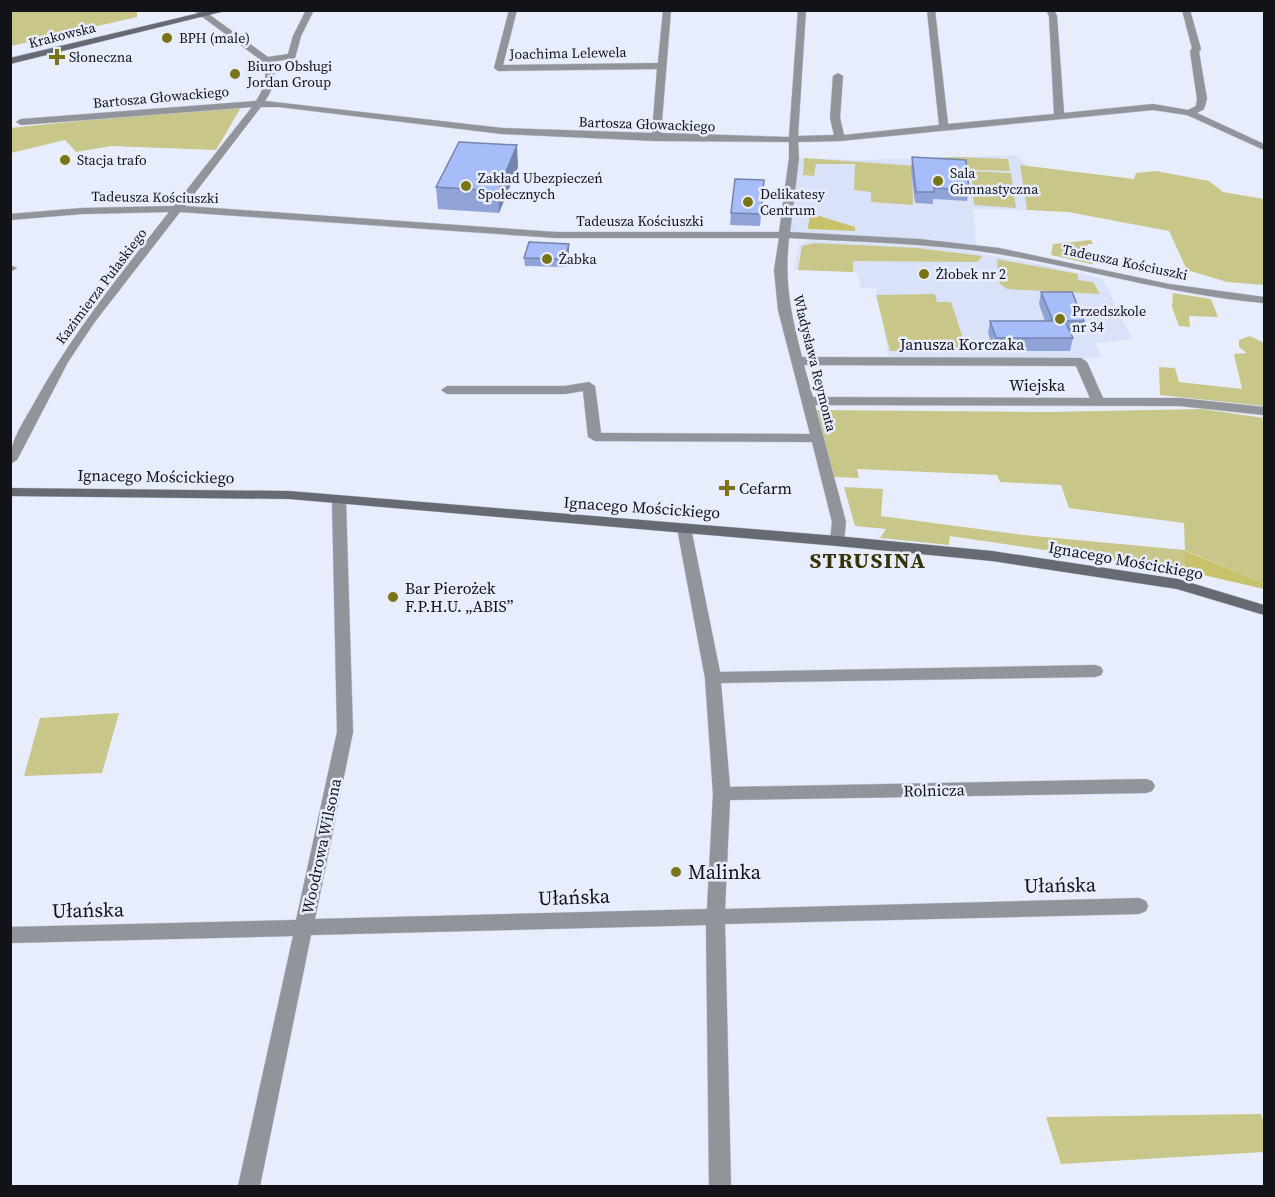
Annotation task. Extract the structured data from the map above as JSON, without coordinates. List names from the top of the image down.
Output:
{
  "streets": {
    "street": [
      "Krakowska",
      "Joachima Lelewela",
      "Bartosza Głowackiego",
      "Tadeusza Kościuszki",
      "Kazimierza Pułaskiego",
      "Janusza Korczaka",
      "Władysława Reymonta",
      "Wiejska",
      "Ignacego Mościckiego",
      "Rolnicza",
      "Woodrowa Wilsona",
      "Ułańska"
    ]
  },
  "crossings": [
    ["Bartosza Głowackiego", "Kazimierza Pułaskiego"],
    ["Bartosza Głowackiego", "Władysława Reymonta"],
    ["Tadeusza Kościuszki", "Kazimierza Pułaskiego"],
    ["Tadeusza Kościuszki", "Władysława Reymonta"],
    ["Janusza Korczaka", "Władysława Reymonta"],
    ["Janusza Korczaka", "Wiejska"],
    ["Władysława Reymonta", "Wiejska"],
    ["Władysława Reymonta", "Ignacego Mościckiego"],
    ["Ignacego Mościckiego", "Woodrowa Wilsona"],
    ["Woodrowa Wilsona", "Ułańska"]
  ],
  "districts": ["STRUSINA"],
  "places": {
    "other": [
      "BPH (male)",
      "Biuro Obsługi Jordan Group",
      "Stacja trafo",
      "Sala Gimnastyczna",
      "Zakład Ubezpieczeń Społecznych",
      "Delikatesy Centrum",
      "Żabka",
      "Żłobek nr 2",
      "Przedszkole nr 34",
      "Bar Pierożek F.P.H.U. „ABIS”",
      "Malinka"
    ],
    "health": ["Słoneczna", "Cefarm"]
  }
}
